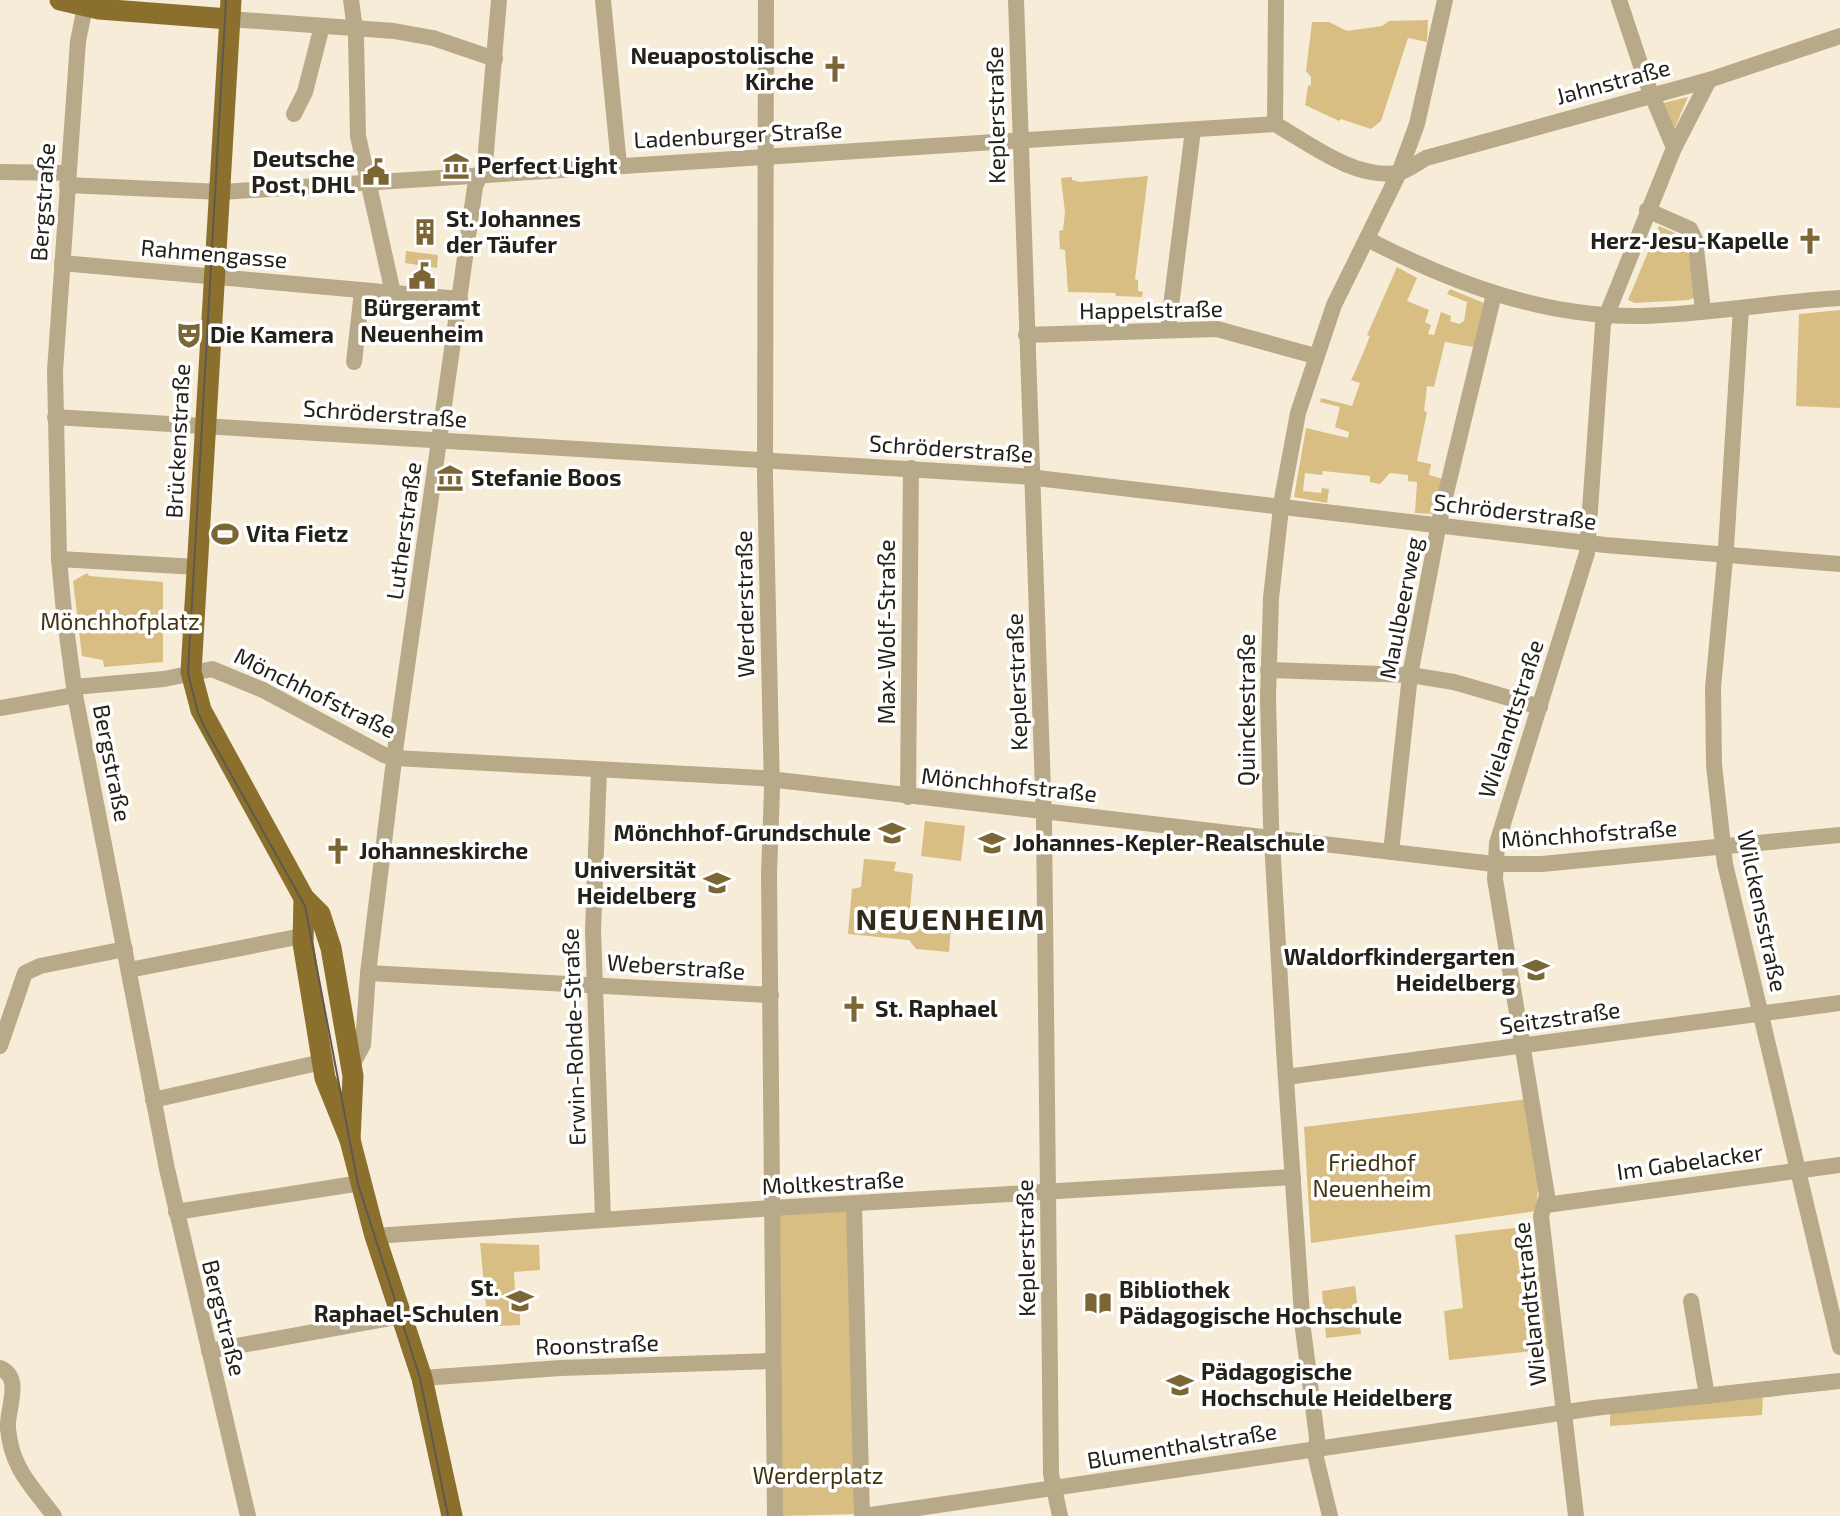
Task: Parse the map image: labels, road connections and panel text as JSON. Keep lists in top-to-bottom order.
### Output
{
  "streets": {
    "main road": ["Brückenstraße"],
    "street": [
      "Jahnstraße",
      "Keplerstraße",
      "Ladenburger Straße",
      "Bergstraße",
      "Rahmengasse",
      "Happelstraße",
      "Schröderstraße",
      "Lutherstraße",
      "Werderstraße",
      "Maulbeerweg",
      "Max-Wolf-Straße",
      "Mönchhofstraße",
      "Quinckestraße",
      "Wielandtstraße",
      "Wilckensstraße",
      "Weberstraße",
      "Seitzstraße",
      "Erwin-Rohde-Straße",
      "Im Gabelacker",
      "Moltkestraße",
      "Roonstraße",
      "Blumenthalstraße"
    ]
  },
  "crossings": [
    ["Jahnstraße", "Quinckestraße"],
    ["Jahnstraße", "Wielandtstraße"],
    ["Keplerstraße", "Ladenburger Straße"],
    ["Keplerstraße", "Happelstraße"],
    ["Keplerstraße", "Schröderstraße"],
    ["Keplerstraße", "Mönchhofstraße"],
    ["Keplerstraße", "Moltkestraße"],
    ["Keplerstraße", "Blumenthalstraße"],
    ["Ladenburger Straße", "Bergstraße"],
    ["Ladenburger Straße", "Brückenstraße"],
    ["Ladenburger Straße", "Lutherstraße"],
    ["Ladenburger Straße", "Werderstraße"],
    ["Bergstraße", "Rahmengasse"],
    ["Bergstraße", "Schröderstraße"],
    ["Rahmengasse", "Brückenstraße"],
    ["Rahmengasse", "Lutherstraße"],
    ["Happelstraße", "Quinckestraße"],
    ["Schröderstraße", "Brückenstraße"],
    ["Schröderstraße", "Lutherstraße"],
    ["Schröderstraße", "Werderstraße"],
    ["Schröderstraße", "Maulbeerweg"],
    ["Schröderstraße", "Max-Wolf-Straße"],
    ["Schröderstraße", "Quinckestraße"],
    ["Schröderstraße", "Wielandtstraße"],
    ["Schröderstraße", "Wilckensstraße"],
    ["Brückenstraße", "Lutherstraße"],
    ["Brückenstraße", "Mönchhofstraße"],
    ["Lutherstraße", "Mönchhofstraße"],
    ["Lutherstraße", "Weberstraße"],
    ["Werderstraße", "Mönchhofstraße"],
    ["Werderstraße", "Weberstraße"],
    ["Werderstraße", "Moltkestraße"],
    ["Maulbeerweg", "Mönchhofstraße"],
    ["Max-Wolf-Straße", "Mönchhofstraße"],
    ["Mönchhofstraße", "Quinckestraße"],
    ["Mönchhofstraße", "Wielandtstraße"],
    ["Mönchhofstraße", "Wilckensstraße"],
    ["Mönchhofstraße", "Erwin-Rohde-Straße"],
    ["Quinckestraße", "Seitzstraße"],
    ["Quinckestraße", "Moltkestraße"],
    ["Quinckestraße", "Blumenthalstraße"],
    ["Wielandtstraße", "Seitzstraße"],
    ["Wielandtstraße", "Im Gabelacker"],
    ["Wielandtstraße", "Blumenthalstraße"],
    ["Wilckensstraße", "Seitzstraße"],
    ["Wilckensstraße", "Im Gabelacker"],
    ["Weberstraße", "Erwin-Rohde-Straße"],
    ["Erwin-Rohde-Straße", "Moltkestraße"]
  ],
  "districts": ["NEUENHEIM"],
  "parks": ["Mönchhofplatz", "Friedhof Neuenheim", "Werderplatz"],
  "places": {
    "church": [
      "Neuapostolische Kirche",
      "Herz-Jesu-Kapelle",
      "Johanneskirche",
      "St. Raphael"
    ],
    "museum": ["Perfect Light", "Stefanie Boos"],
    "public building": ["Deutsche Post, DHL", "Bürgeramt Neuenheim"],
    "building": ["St. Johannes der Täufer"],
    "theatre": ["Die Kamera"],
    "sports": ["Vita Fietz"],
    "school or university": [
      "Mönchhof-Grundschule",
      "Johannes-Kepler-Realschule",
      "Universität Heidelberg",
      "Waldorfkindergarten Heidelberg",
      "St. Raphael-Schulen",
      "Pädagogische Hochschule Heidelberg"
    ],
    "library": ["Bibliothek Pädagogische Hochschule"]
  }
}
